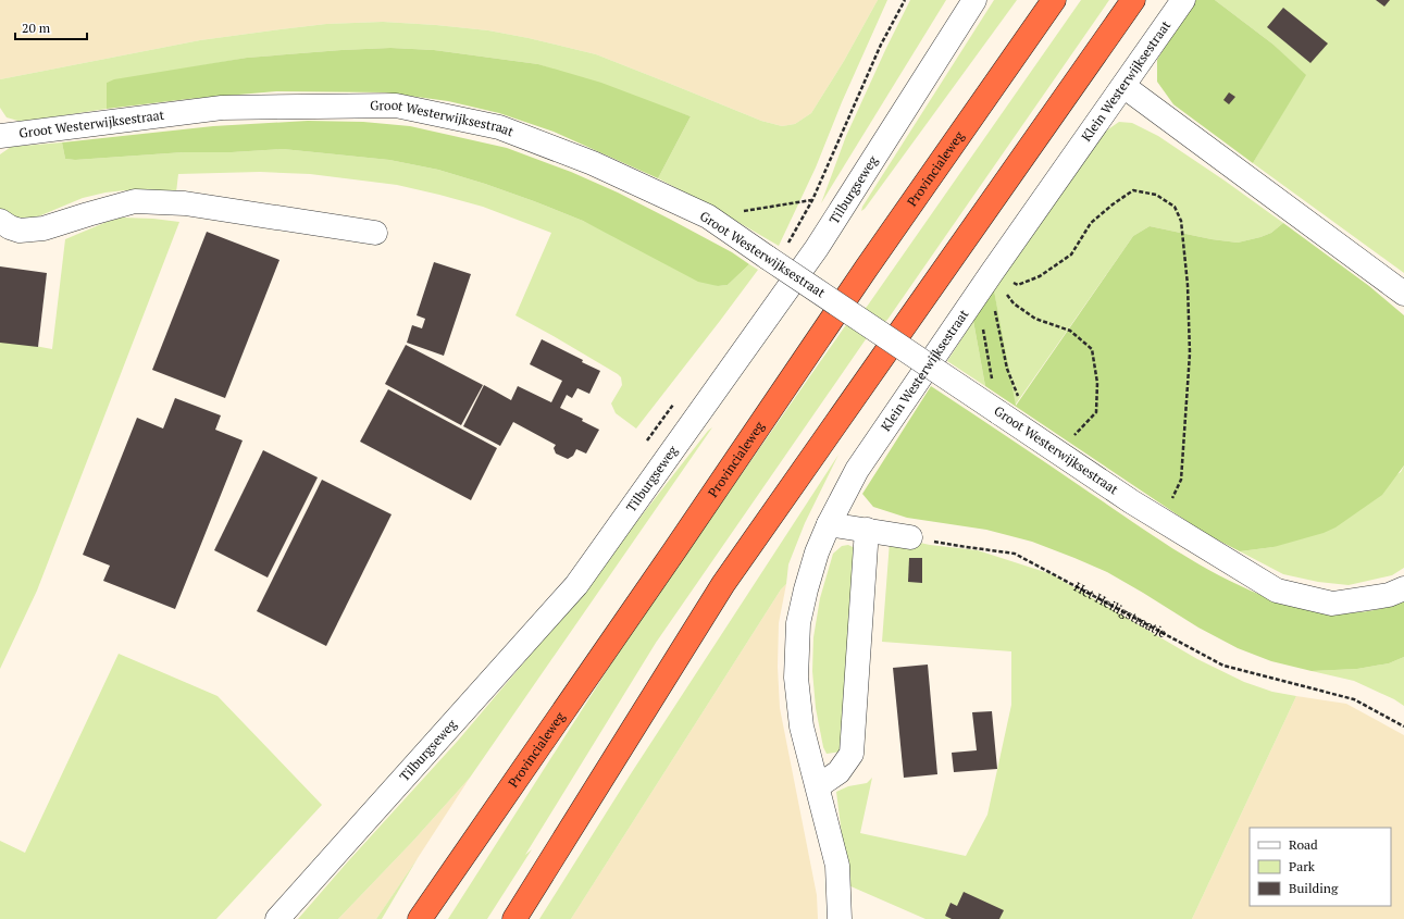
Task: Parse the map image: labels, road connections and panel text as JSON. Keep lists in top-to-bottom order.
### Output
{
  "streets": {
    "highway": ["Provincialeweg"],
    "street": ["Klein Westerwijksestraat", "Groot Westerwijksestraat", "Tilburgseweg"],
    "path": ["Het Heiligstraatje"]
  },
  "legend": ["Road", "Park", "Building"],
  "scale_bar": "20 m"
}
